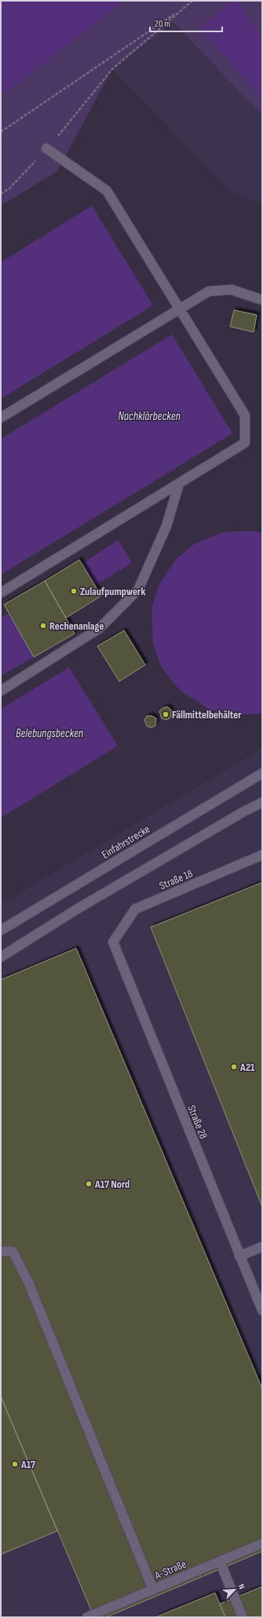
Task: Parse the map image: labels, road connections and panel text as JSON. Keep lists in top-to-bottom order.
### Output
{
  "streets": {
    "street": [
      "Einfahrstrecke",
      "Straße 18",
      "Straße 28",
      "A-Straße"
    ]
  },
  "crossings": [
    ["Straße 18", "Straße 28"]
  ],
  "water": ["Nachklärbecken", "Belebungsbecken"],
  "places": [
    "Zulaufpumpwerk",
    "Rechenanlage",
    "Fällmittelbehälter",
    "A21",
    "A17 Nord",
    "A17"
  ],
  "scale_bar": "20 m",
  "north": "top right"
}
